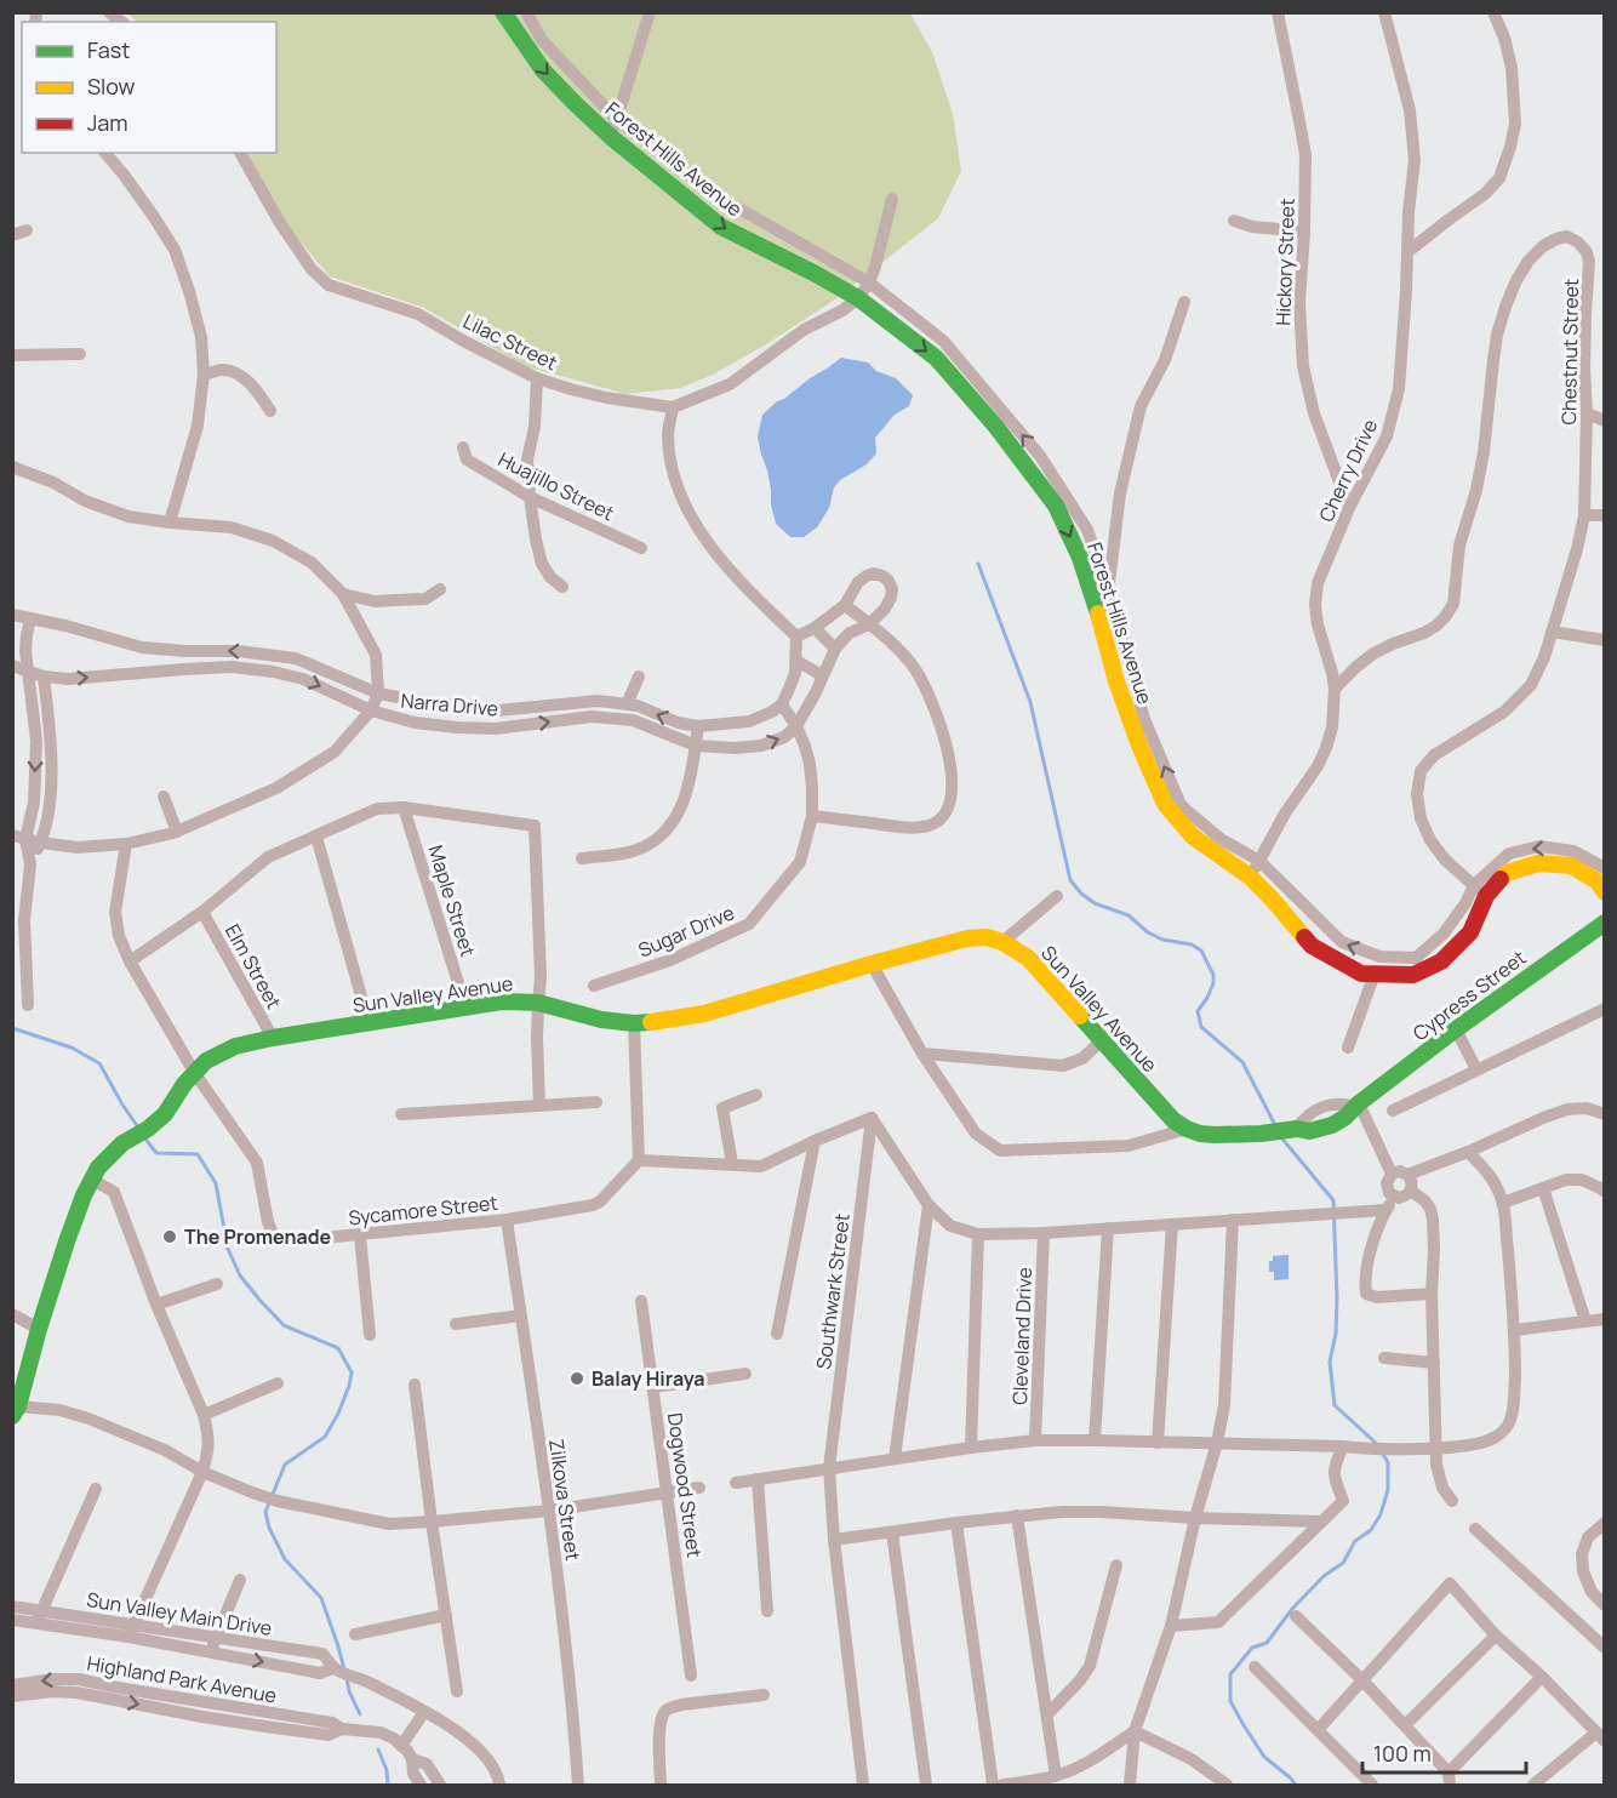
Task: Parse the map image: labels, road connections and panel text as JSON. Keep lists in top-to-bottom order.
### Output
{
  "streets": {
    "street": [
      "Forest Hills Avenue",
      "Hickory Street",
      "Lilac Street",
      "Chestnut Street",
      "Cherry Drive",
      "Huajillo Street",
      "Narra Drive",
      "Maple Street",
      "Sugar Drive",
      "Elm Street",
      "Sun Valley Avenue",
      "Cypress Street",
      "Sycamore Street",
      "Southwark Street",
      "Cleveland Drive",
      "Dogwood Street",
      "Zilkova Street",
      "Sun Valley Main Drive",
      "Highland Park Avenue"
    ]
  },
  "crossings": [
    ["Forest Hills Avenue", "Lilac Street"],
    ["Forest Hills Avenue", "Chestnut Street"],
    ["Forest Hills Avenue", "Cherry Drive"],
    ["Hickory Street", "Cherry Drive"],
    ["Chestnut Street", "Cherry Drive"],
    ["Narra Drive", "Sugar Drive"],
    ["Maple Street", "Sun Valley Avenue"],
    ["Elm Street", "Sun Valley Avenue"],
    ["Sun Valley Avenue", "Sycamore Street"],
    ["Sycamore Street", "Zilkova Street"]
  ],
  "places": ["The Promenade", "Balay Hiraya"],
  "legend": ["Fast", "Slow", "Jam"],
  "scale_bar": "100 m"
}
